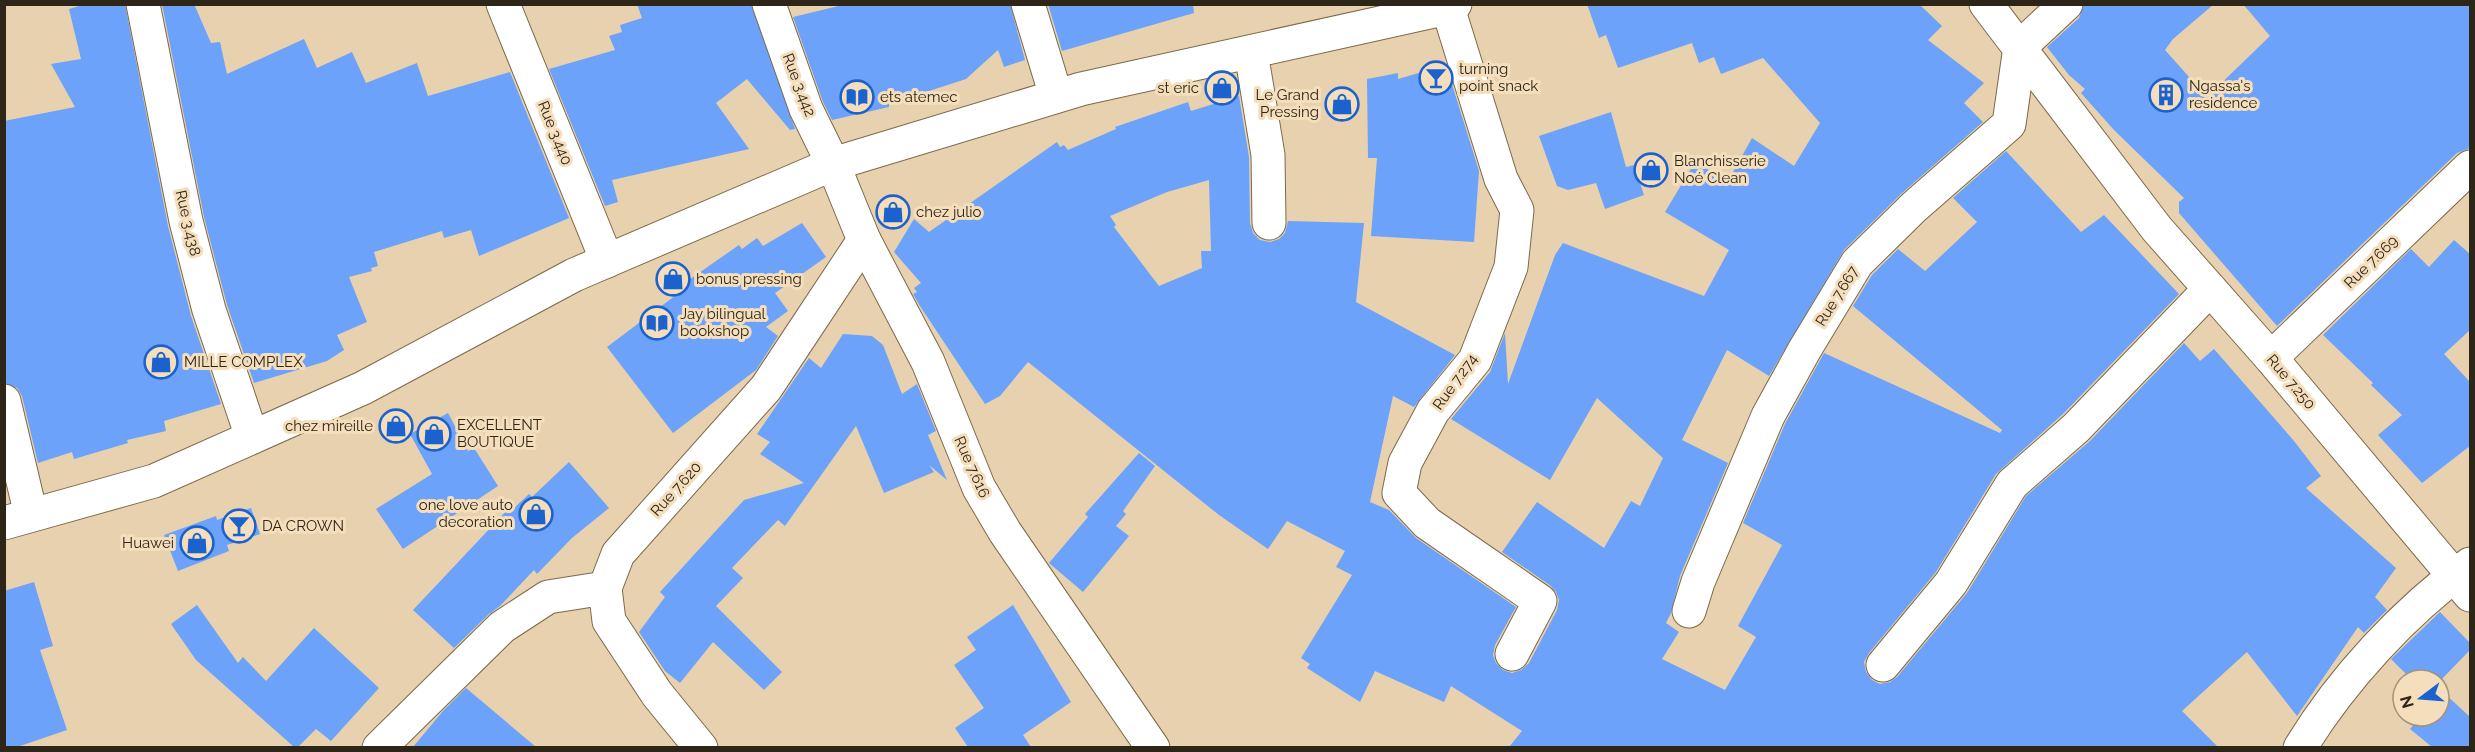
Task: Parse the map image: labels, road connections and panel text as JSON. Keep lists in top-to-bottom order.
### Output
{
  "streets": {
    "street": [
      "Rue 3.442",
      "Rue 3.440",
      "Rue 3.438",
      "Rue 7.669",
      "Rue 7.667",
      "Rue 7.274",
      "Rue 7.250",
      "Rue 7.616",
      "Rue 7.620"
    ]
  },
  "crossings": [
    ["Rue 3.442", "Rue 7.616"],
    ["Rue 7.669", "Rue 7.250"],
    ["Rue 7.667", "Rue 7.250"],
    ["Rue 7.616", "Rue 7.620"]
  ],
  "places": {
    "bar": ["turning point snack", "DA CROWN"],
    "shop": [
      "st eric",
      "Le Grand Pressing",
      "Blanchisserie Noé Clean",
      "chez julio",
      "bonus pressing",
      "MILLE COMPLEX",
      "chez mireille",
      "EXCELLENT BOUTIQUE",
      "one love auto decoration",
      "Huawei"
    ],
    "building": ["Ngassa's residence"],
    "library": ["ets atemec", "Jay bilingual bookshop"]
  },
  "north": "left"
}
